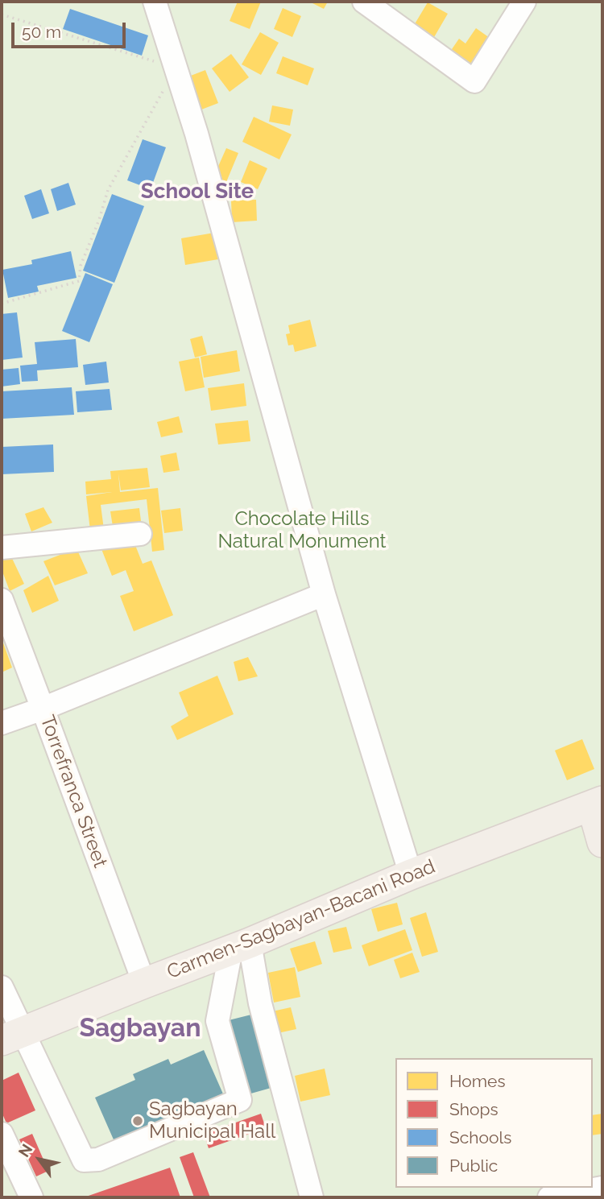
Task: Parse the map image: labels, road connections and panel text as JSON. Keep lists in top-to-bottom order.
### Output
{
  "streets": {
    "main road": ["Carmen-Sagbayan-Bacani Road"],
    "street": ["Torrefranca Street"]
  },
  "crossings": [
    ["Torrefranca Street", "Carmen-Sagbayan-Bacani Road"]
  ],
  "districts": ["School Site", "Sagbayan"],
  "parks": ["Chocolate Hills Natural Monument"],
  "places": ["Sagbayan Municipal Hall"],
  "legend": [
    "Homes",
    "Shops",
    "Schools",
    "Public"
  ],
  "scale_bar": "50 m",
  "north": "top left"
}
